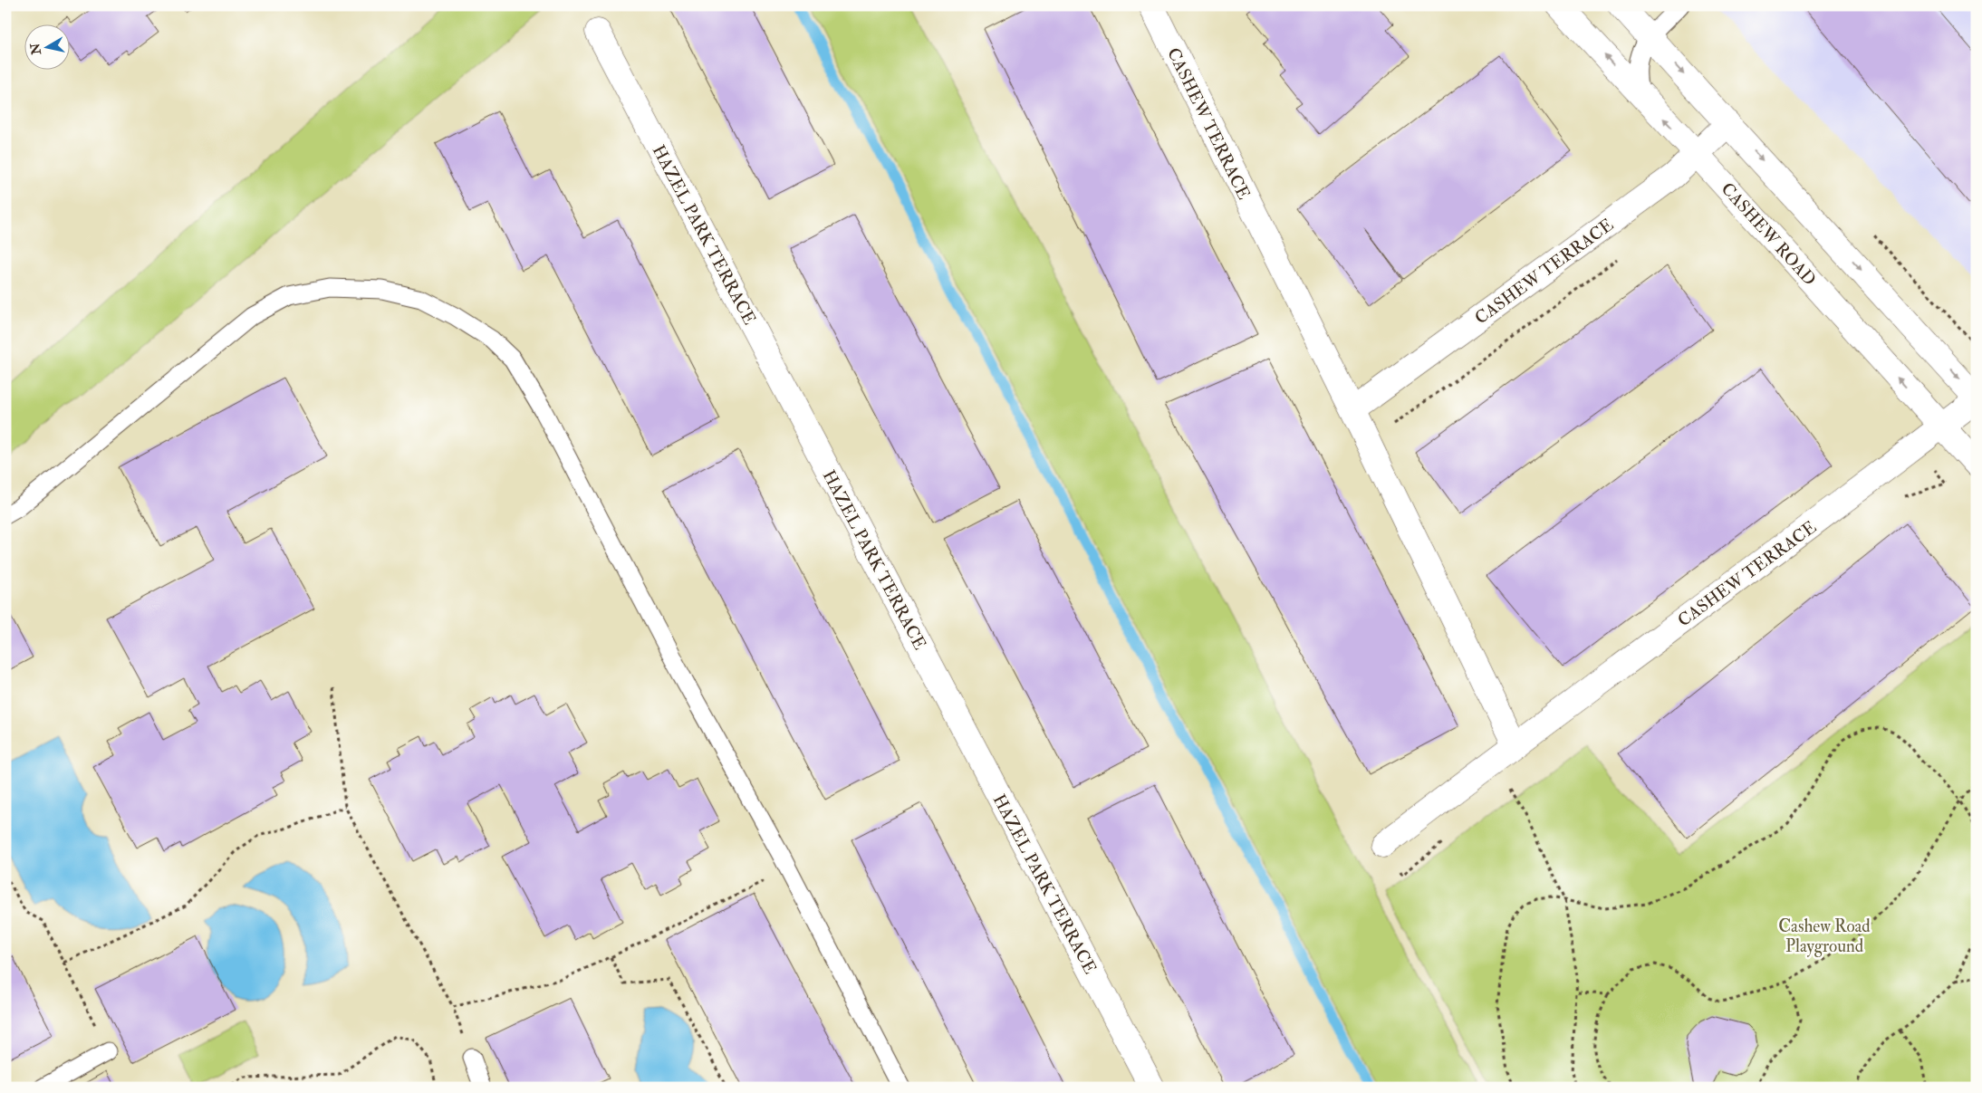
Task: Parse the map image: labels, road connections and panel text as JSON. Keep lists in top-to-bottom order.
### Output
{
  "streets": {
    "street": ["CASHEW TERRACE", "CASHEW ROAD", "HAZEL PARK TERRACE"]
  },
  "crossings": [
    ["CASHEW TERRACE", "CASHEW ROAD"]
  ],
  "parks": ["Cashew Road Playground"],
  "north": "left"
}
